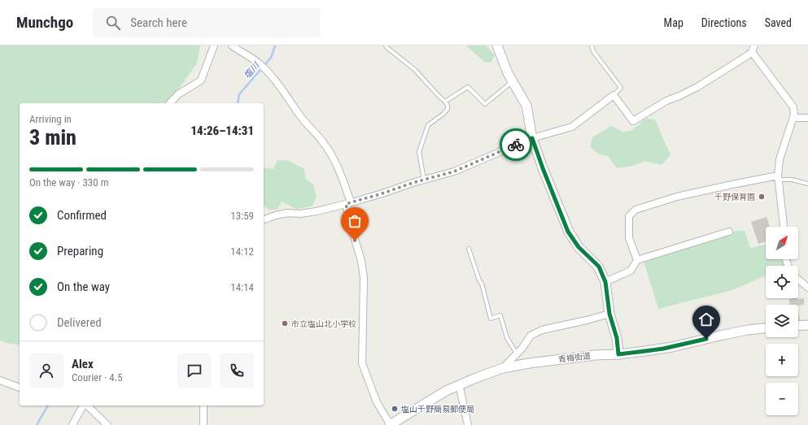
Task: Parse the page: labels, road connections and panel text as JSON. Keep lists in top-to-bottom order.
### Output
{
  "streets": {
    "street": ["青梅街道"]
  },
  "water": ["塩川"],
  "places": ["千野保育園", "市立塩山北小学校", "塩山千野簡易郵便局"],
  "north": "top right",
  "page": {
    "header": "Munchgo",
    "search": "Search here",
    "nav": ["Map", "Directions", "Saved"],
    "heading": ["3 min", "Arriving in", "14:26–14:31"],
    "panel": ["Alex", "Courier · 4.5"],
    "bar": "On the way · 330 m",
    "list": [
      ["Confirmed", "13:59"],
      ["Preparing", "14:12"],
      ["On the way", "14:14"],
      "Delivered"
    ],
    "map_buttons": ["+", "−"]
  }
}
